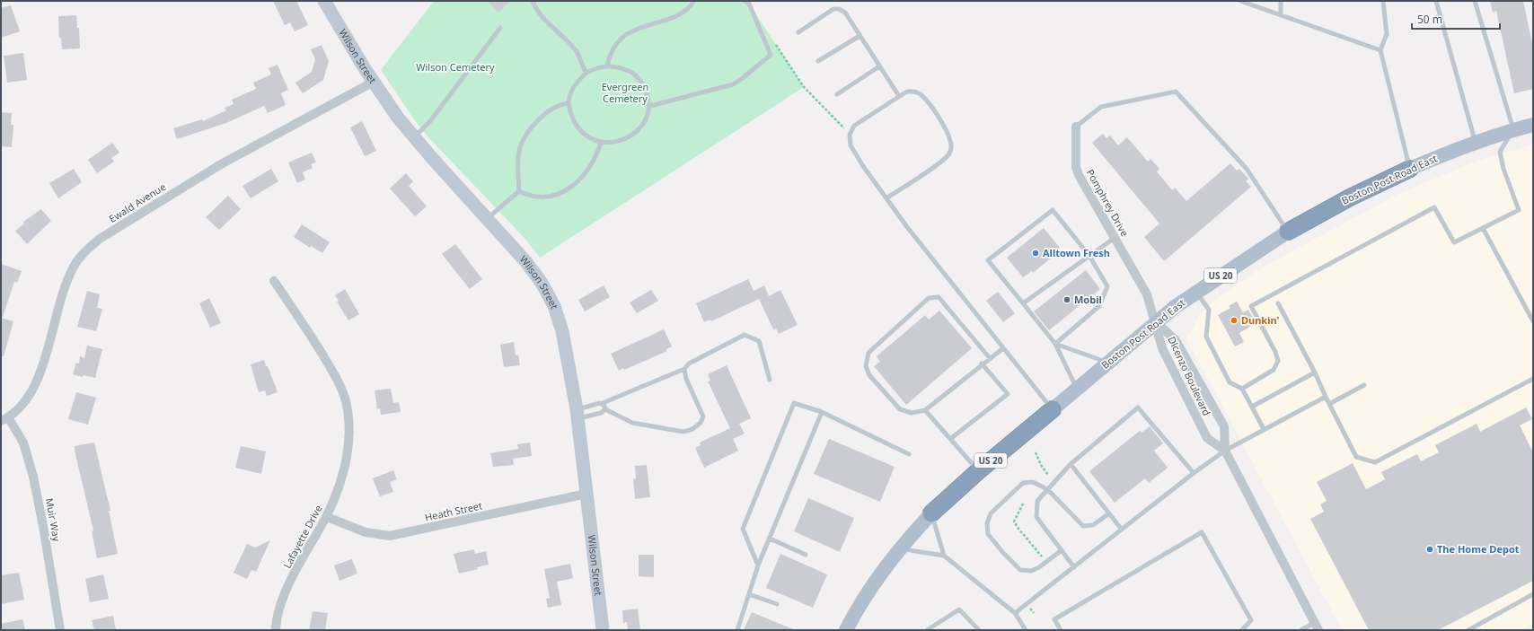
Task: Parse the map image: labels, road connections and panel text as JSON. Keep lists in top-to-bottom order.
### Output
{
  "streets": {
    "highway": ["Boston Post Road East", "US 20"],
    "street": [
      "Wilson Street",
      "Ewald Avenue",
      "Pomphrey Drive",
      "Dicenzo Boulevard",
      "Heath Street",
      "Muir Way",
      "Lafayette Drive"
    ]
  },
  "crossings": [
    ["Wilson Street", "Ewald Avenue"],
    ["Wilson Street", "Heath Street"],
    ["Boston Post Road East", "Pomphrey Drive"],
    ["Boston Post Road East", "Dicenzo Boulevard"],
    ["Ewald Avenue", "Muir Way"],
    ["Pomphrey Drive", "Dicenzo Boulevard"],
    ["Heath Street", "Lafayette Drive"]
  ],
  "parks": ["Wilson Cemetery", "Evergreen Cemetery"],
  "places": [
    "Alltown Fresh",
    "Mobil",
    "Dunkin'",
    "The Home Depot"
  ],
  "scale_bar": "50 m"
}
